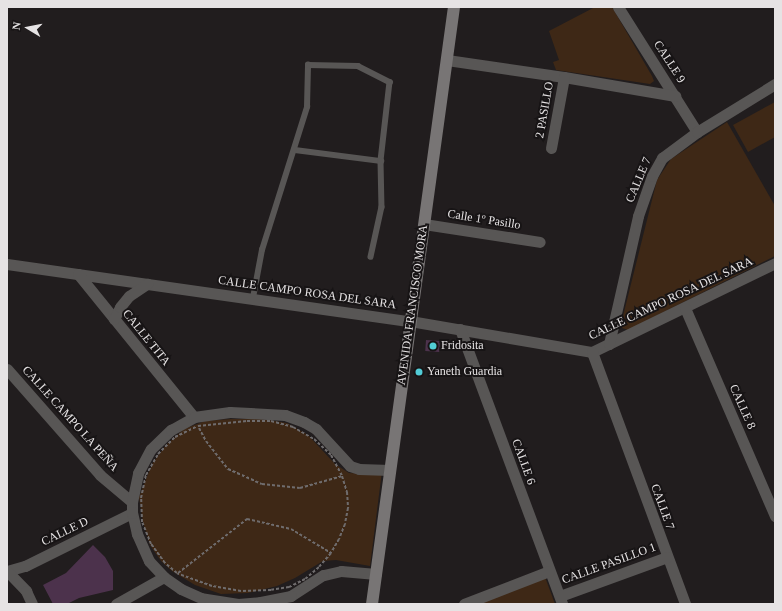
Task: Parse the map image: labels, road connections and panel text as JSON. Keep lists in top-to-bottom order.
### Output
{
  "streets": {
    "street": [
      "CALLE 9",
      "2 PASILLO",
      "CALLE 7",
      "Calle 1º Pasillo",
      "CALLE CAMPO ROSA DEL SARA",
      "AVENIDA FRANCISCO MORA",
      "CALLE TITA",
      "CALLE 8",
      "CALLE CAMPO LA PEÑA",
      "CALLE 6",
      "CALLE D",
      "CALLE PASILLO 1"
    ]
  },
  "crossings": [
    ["CALLE 9", "CALLE 7"],
    ["CALLE 7", "CALLE CAMPO ROSA DEL SARA"],
    ["CALLE 7", "CALLE PASILLO 1"],
    ["Calle 1º Pasillo", "AVENIDA FRANCISCO MORA"],
    ["CALLE CAMPO ROSA DEL SARA", "AVENIDA FRANCISCO MORA"],
    ["CALLE CAMPO ROSA DEL SARA", "CALLE TITA"],
    ["CALLE CAMPO ROSA DEL SARA", "CALLE 8"],
    ["CALLE CAMPO ROSA DEL SARA", "CALLE 6"],
    ["CALLE CAMPO LA PEÑA", "CALLE D"],
    ["CALLE 6", "CALLE PASILLO 1"]
  ],
  "places": ["Fridosita", "Yaneth Guardia"],
  "north": "left"
}
